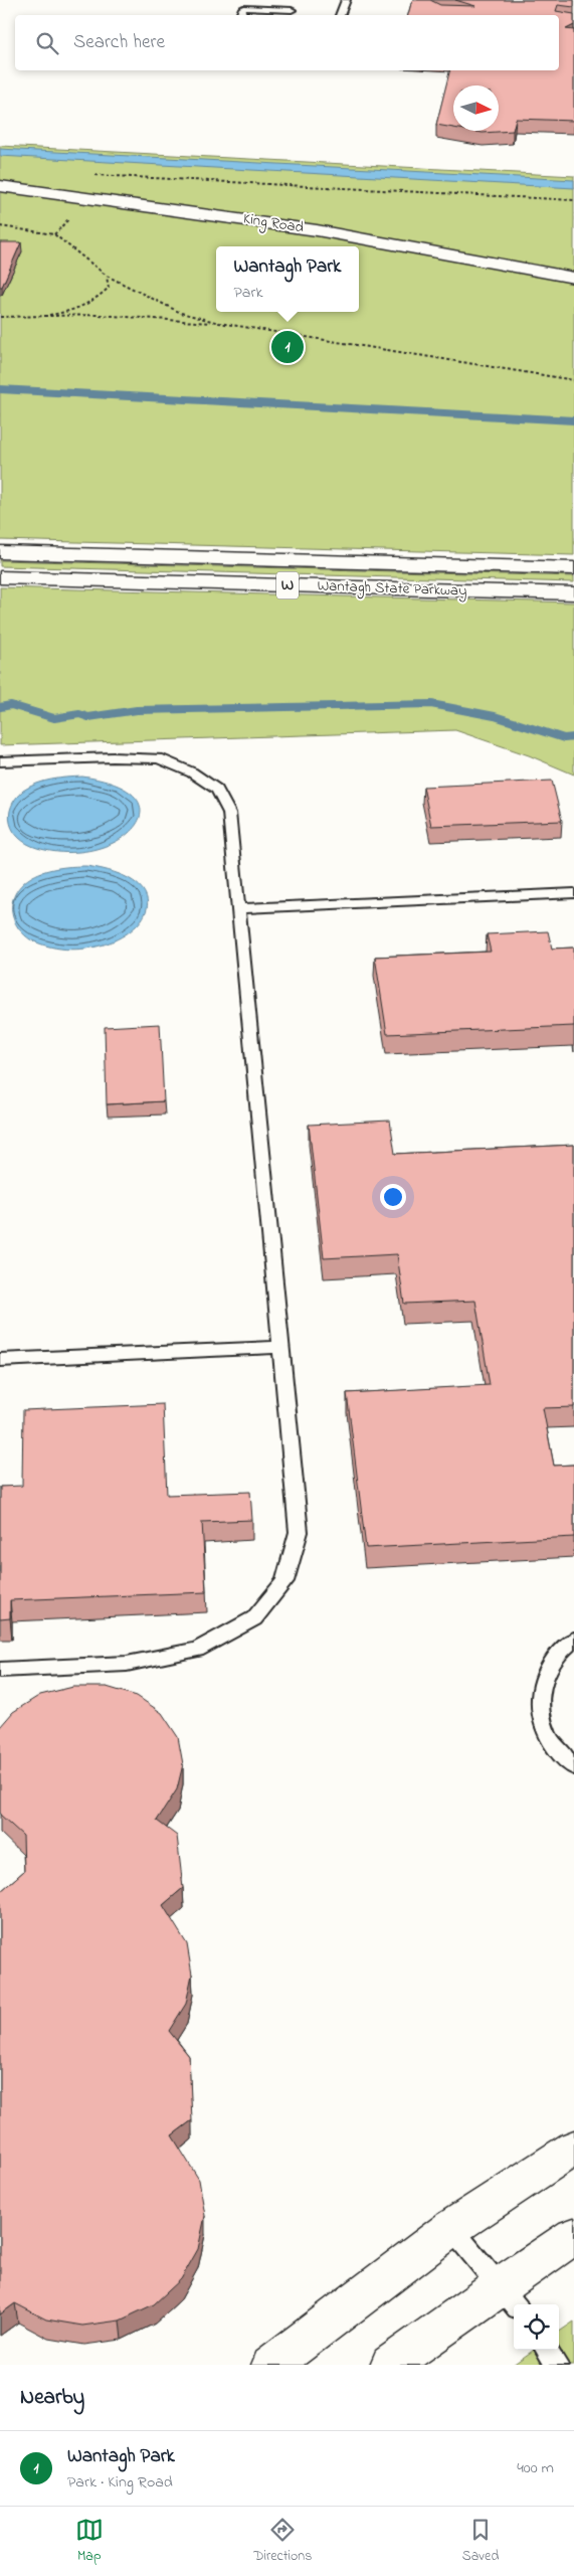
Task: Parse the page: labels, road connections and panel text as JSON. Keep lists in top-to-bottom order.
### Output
{
  "streets": {
    "main road": ["King Road", "W", "Wantagh State Parkway"]
  },
  "north": "right",
  "page": {
    "search": "Search here",
    "popup": ["Wantagh Park", "Park"],
    "pins": "1",
    "heading": "Nearby",
    "list": [
      {
        "mark": "1",
        "name": "Wantagh Park",
        "note": "Park · King Road",
        "value": "400 m"
      }
    ],
    "nav": ["Map", "Directions", "Saved"]
  }
}
